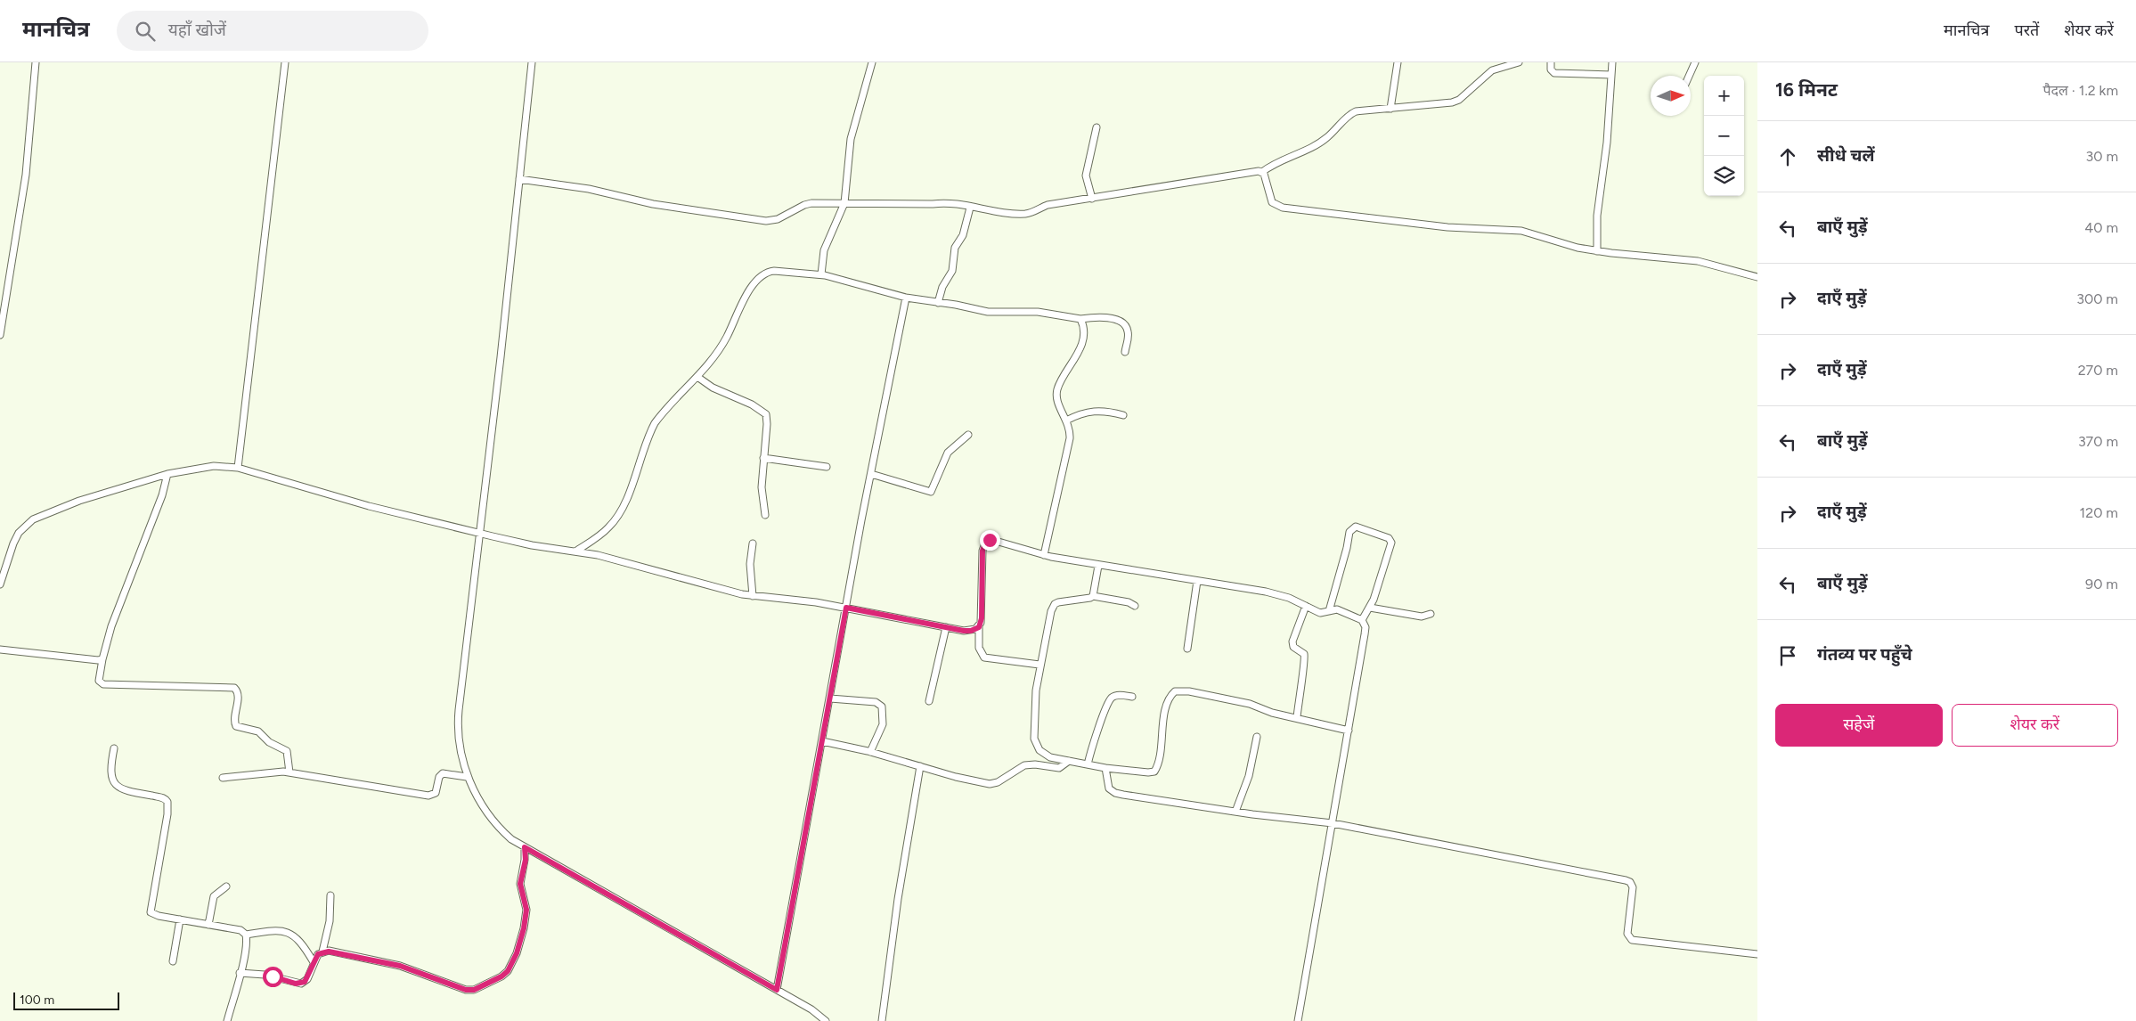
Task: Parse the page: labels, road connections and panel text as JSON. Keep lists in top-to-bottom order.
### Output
{
  "scale_bar": "100 m",
  "north": "right",
  "page": {
    "header": "मानचित्र",
    "search": "यहाँ खोजें",
    "nav": ["मानचित्र", "परतें", "शेयर करें"],
    "heading": ["16 मिनट", "पैदल · 1.2 km"],
    "map_buttons": ["+", "−"],
    "list": [
      ["सीधे चलें", "30 m"],
      ["बाएँ मुड़ें", "40 m"],
      ["दाएँ मुड़ें", "300 m"],
      ["दाएँ मुड़ें", "270 m"],
      ["बाएँ मुड़ें", "370 m"],
      ["दाएँ मुड़ें", "120 m"],
      ["बाएँ मुड़ें", "90 m"],
      "गंतव्य पर पहुँचे"
    ],
    "buttons": ["सहेजें", "शेयर करें"],
    "scale": "100 m"
  }
}
